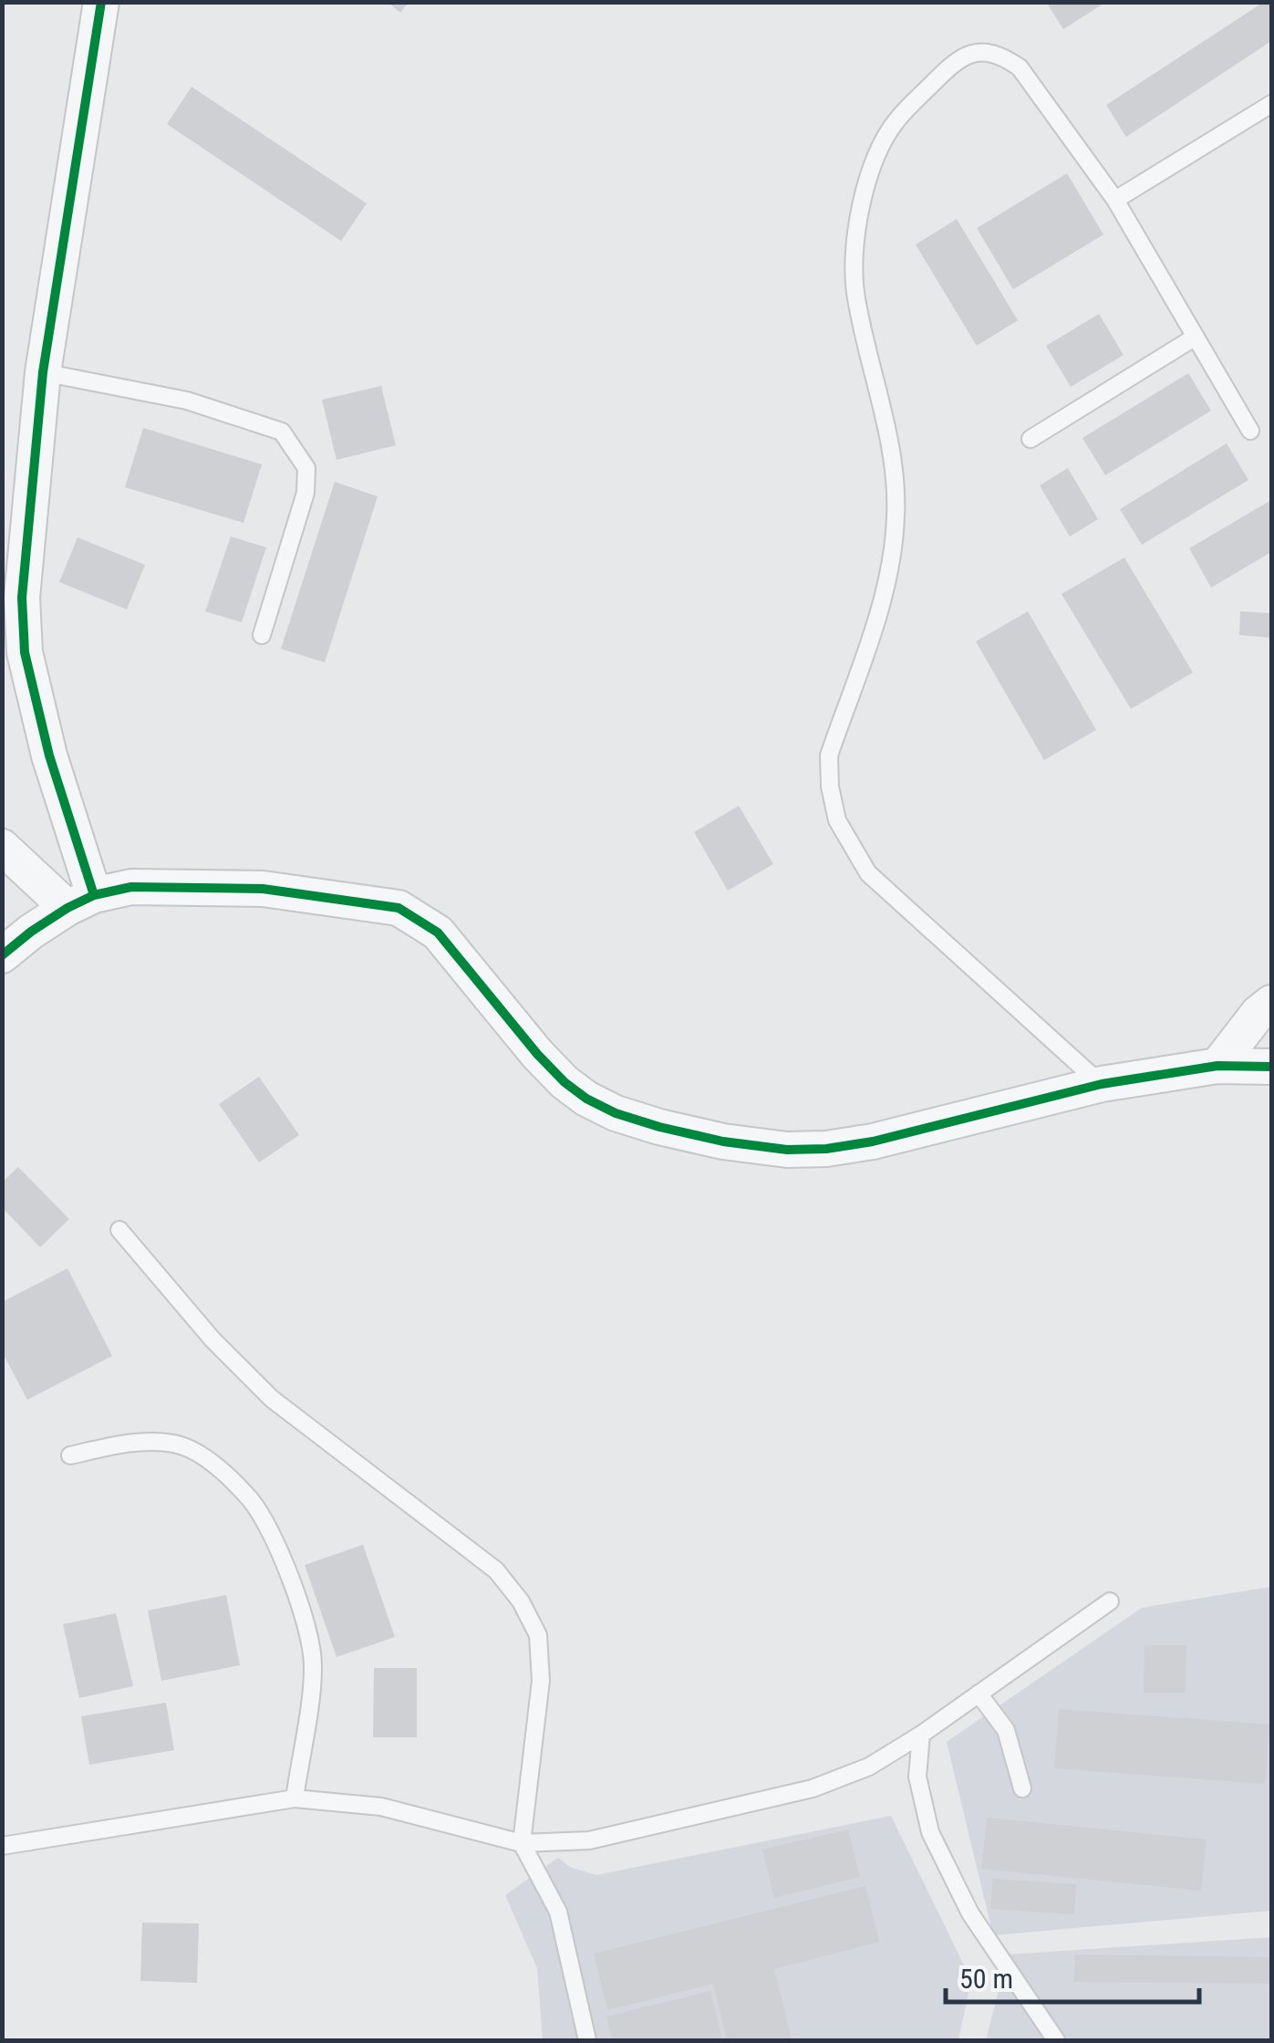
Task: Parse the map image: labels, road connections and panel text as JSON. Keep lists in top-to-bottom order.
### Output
{
  "scale_bar": "50 m"
}
